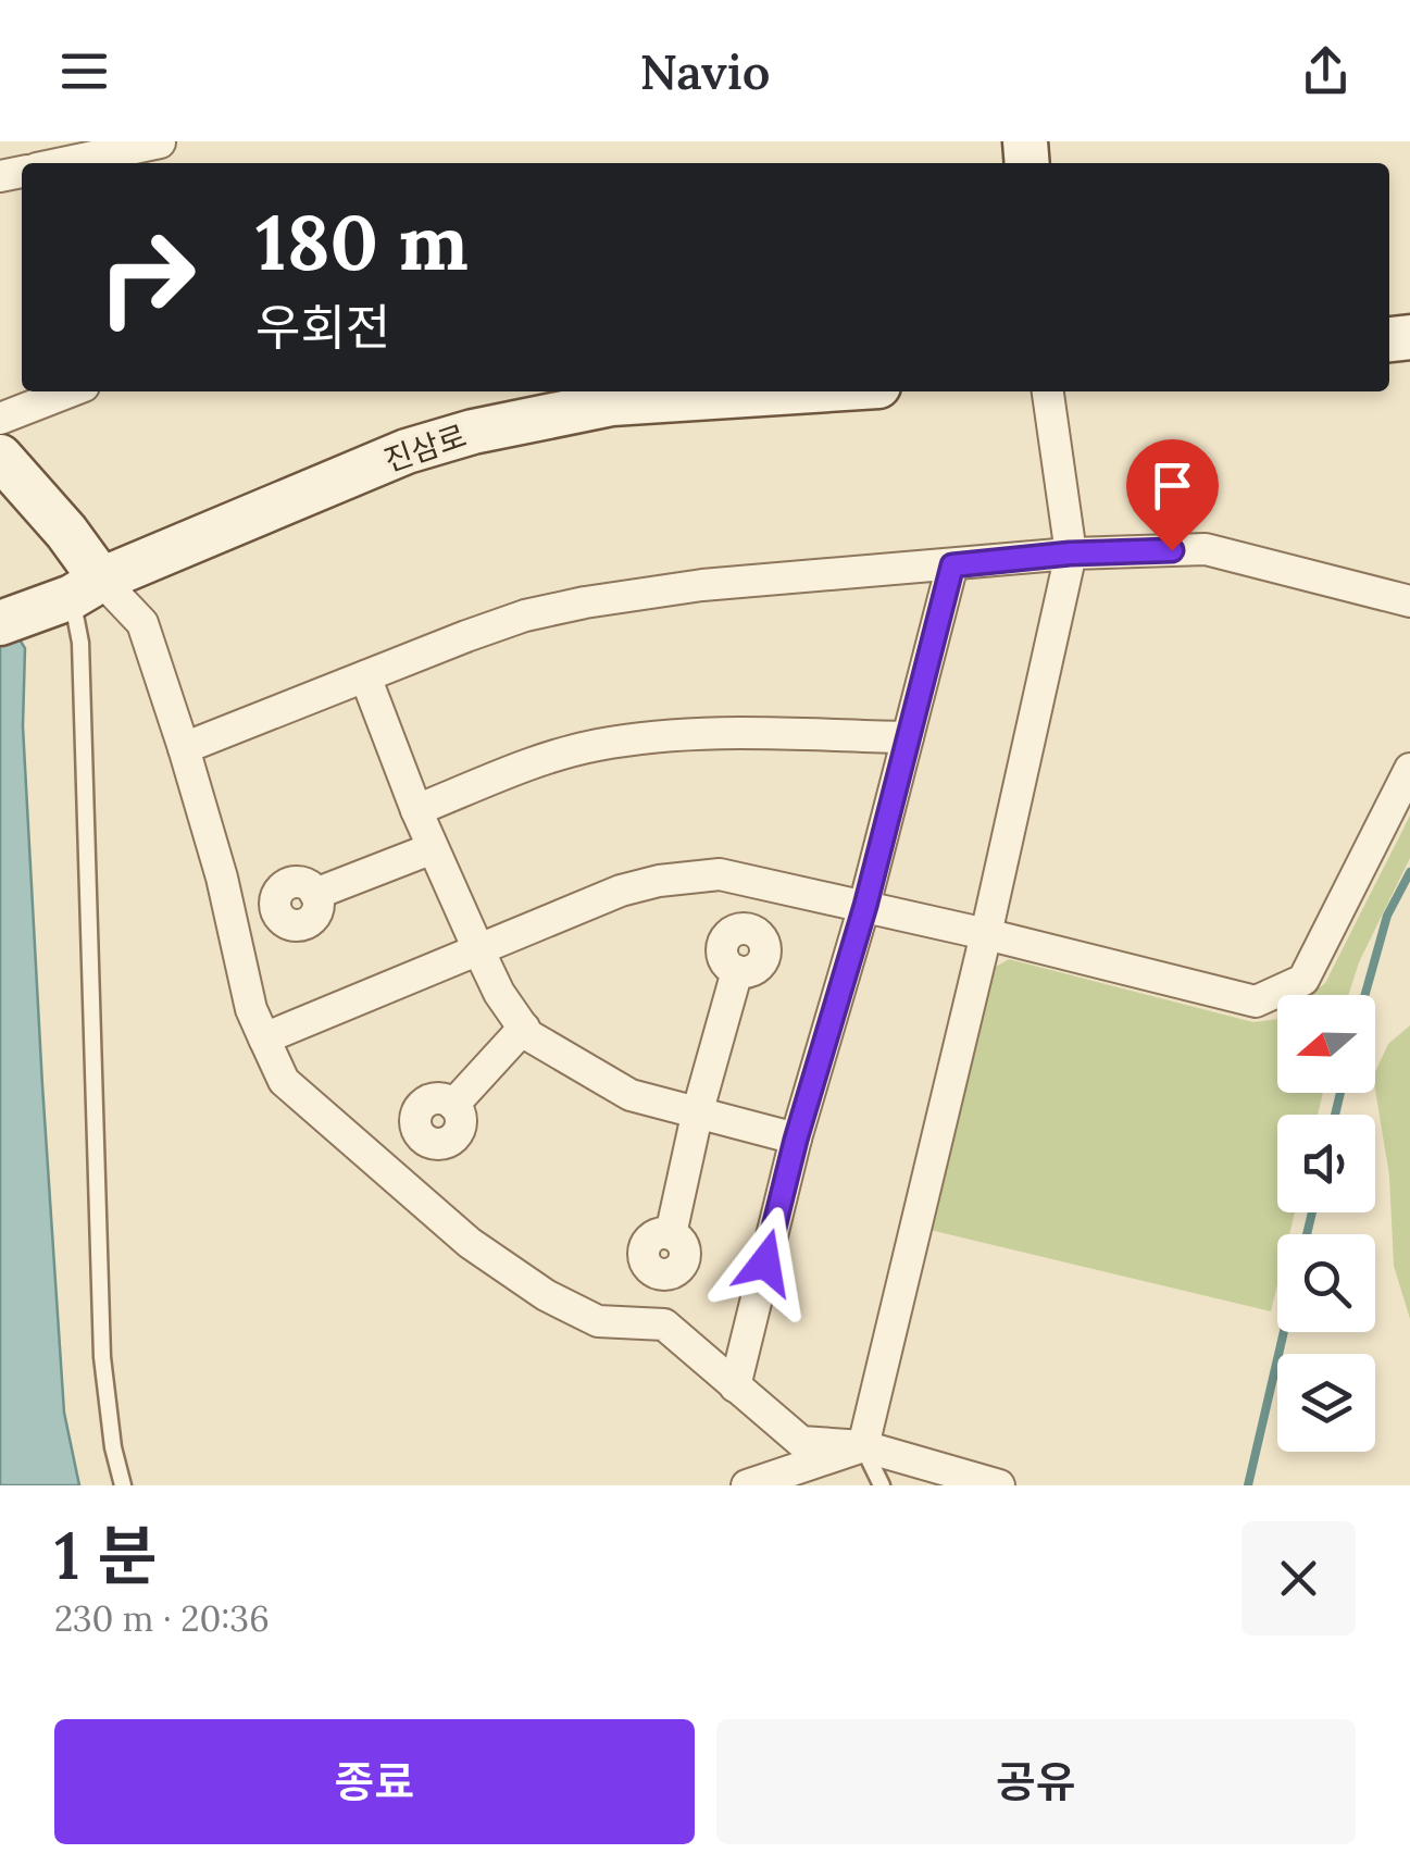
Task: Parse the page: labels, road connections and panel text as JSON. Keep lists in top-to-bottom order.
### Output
{
  "streets": {
    "street": ["진삼로"]
  },
  "north": "left",
  "page": {
    "header": "Navio",
    "turn": ["180 m", "우회전"],
    "heading": ["1 분", "230 m · 20:36"],
    "buttons": ["종료", "공유"]
  }
}
